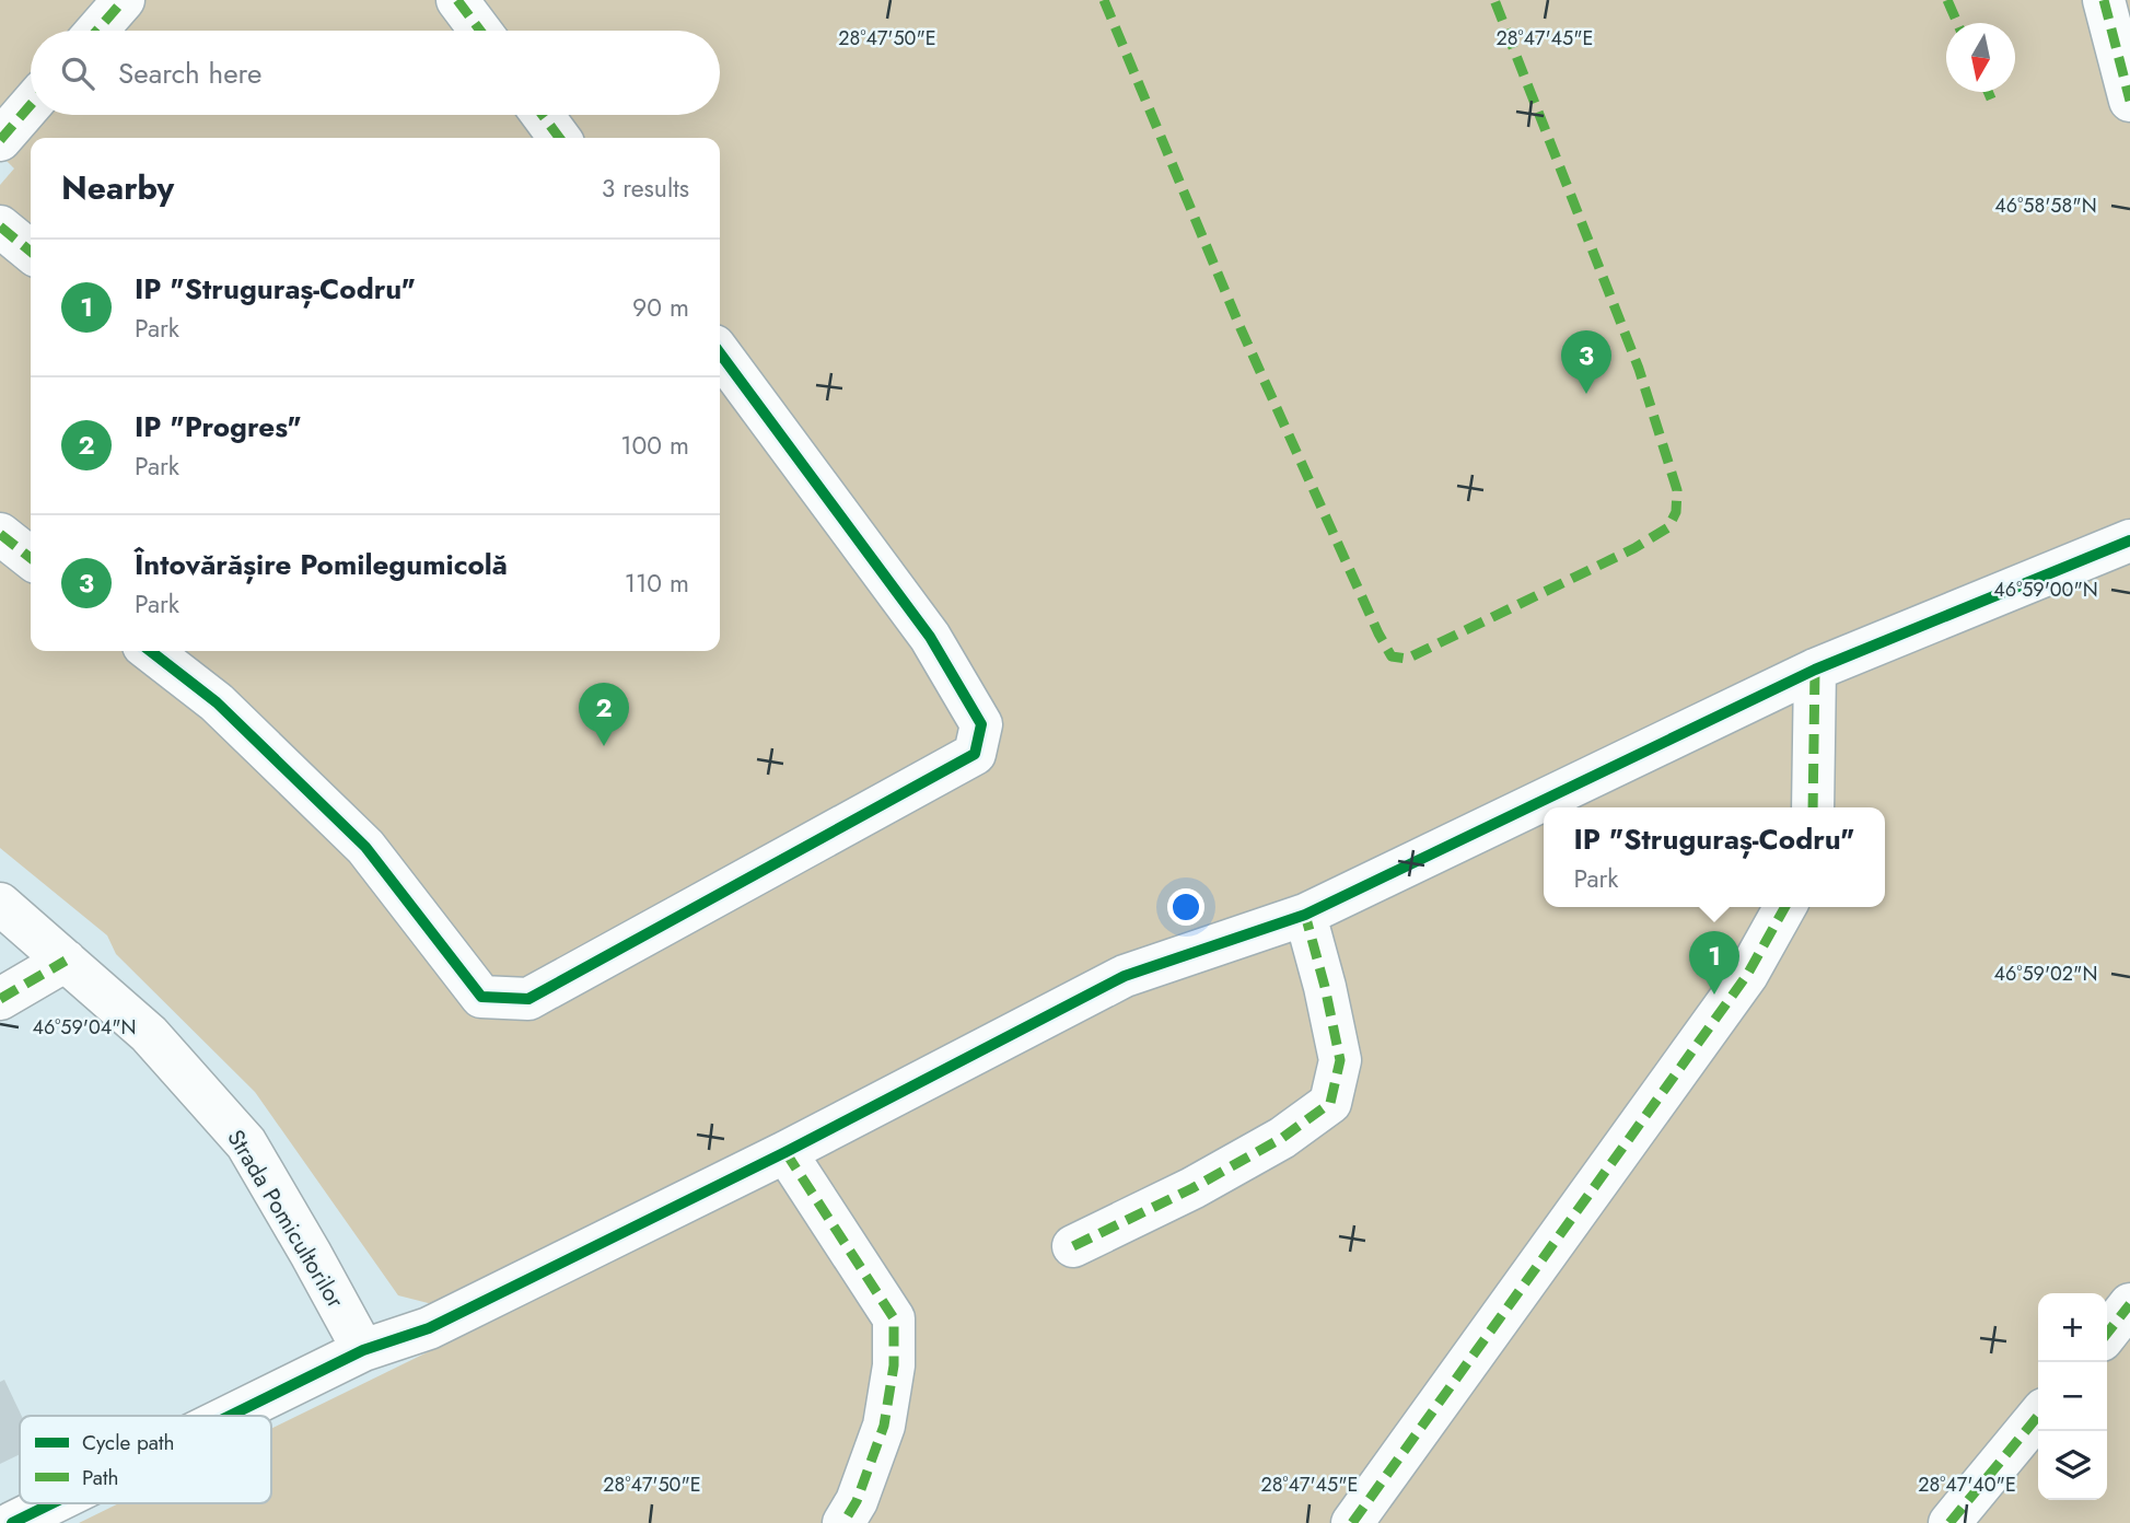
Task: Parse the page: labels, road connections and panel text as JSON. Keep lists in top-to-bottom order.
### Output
{
  "streets": {
    "street": ["Strada Pomicultorilor"]
  },
  "legend": ["Cycle path", "Path"],
  "north": "bottom",
  "page": {
    "search": "Search here",
    "heading": ["Nearby", "3 results"],
    "list": [
      {
        "mark": "1",
        "name": "IP \"Struguraș-Codru\"",
        "note": "Park",
        "value": "90 m"
      },
      {
        "mark": "2",
        "name": "IP \"Progres\"",
        "note": "Park",
        "value": "100 m"
      },
      {
        "mark": "3",
        "name": "Întovărășire Pomilegumicolă",
        "note": "Park",
        "value": "110 m"
      }
    ],
    "pins": ["3", "2", "1"],
    "popup": ["IP \"Struguraș-Codru\"", "Park"],
    "map_buttons": ["+", "−"]
  },
  "coordinates": [
    "28°47'50\"E",
    "28°47'45\"E",
    "46°58'58\"N",
    "46°59'00\"N",
    "46°59'02\"N",
    "46°59'04\"N",
    "28°47'40\"E"
  ]
}
